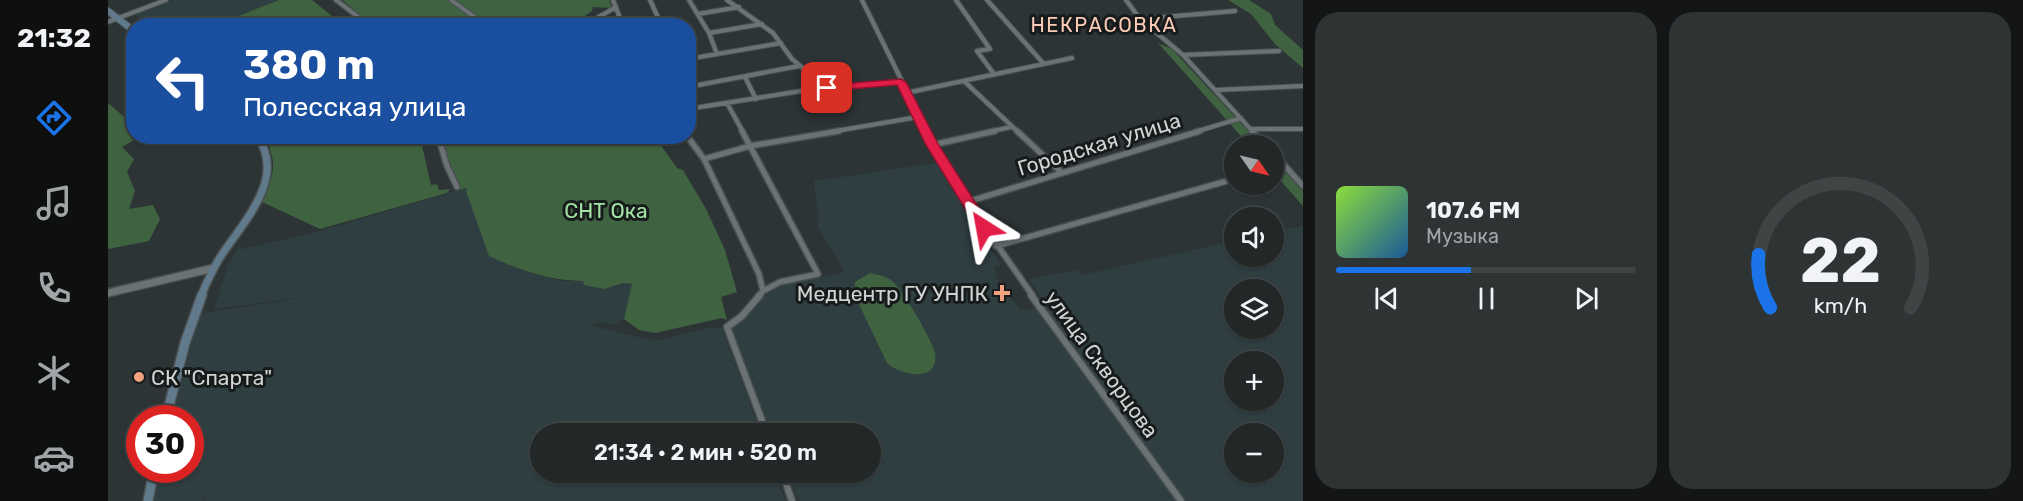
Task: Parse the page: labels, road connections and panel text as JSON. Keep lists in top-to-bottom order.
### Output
{
  "streets": {
    "street": ["Городская улица", "улица Скворцова"]
  },
  "districts": ["НЕКРАСОВКА"],
  "parks": ["СНТ Ока"],
  "places": {
    "health": ["Медцентр ГУ УНПК"],
    "other": ["СК \"Спарта\""]
  },
  "north": "bottom right",
  "page": {
    "tabs": "21:32",
    "turn": ["380 m", "Полесская улица"],
    "map_buttons": ["+", "−"],
    "song": ["107.6 FM", "Музыка"],
    "limit": "30",
    "trip": "21:34 · 2 мин · 520 m",
    "gauge": ["22", "km/h"]
  }
}
